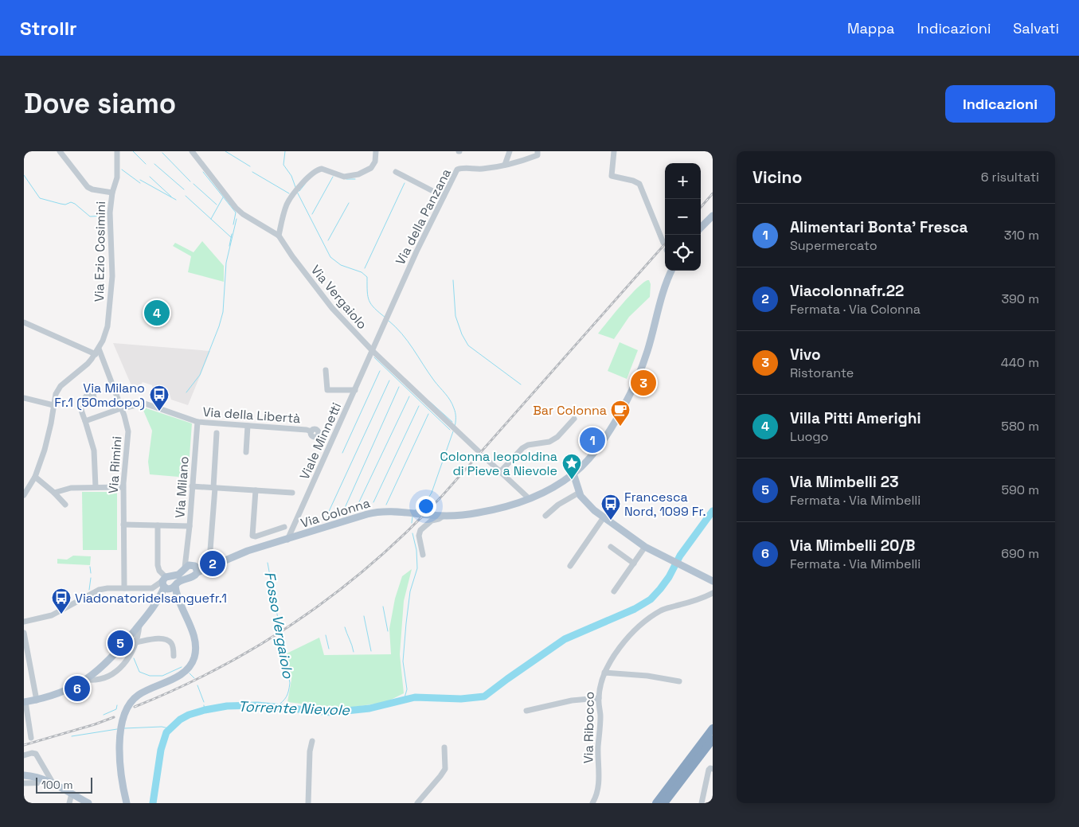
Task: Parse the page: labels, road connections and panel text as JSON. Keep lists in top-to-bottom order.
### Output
{
  "streets": {
    "main road": ["Via Colonna"],
    "street": [
      "Via della Panzana",
      "Via Ezio Cosimini",
      "Via Vergaiolo",
      "Via della Libertà",
      "Viale Minnetti",
      "Via Rimini",
      "Via Milano",
      "Via Ribocco"
    ]
  },
  "crossings": [
    ["Via della Panzana", "Via Vergaiolo"],
    ["Via della Panzana", "Viale Minnetti"],
    ["Via Ezio Cosimini", "Via Rimini"],
    ["Via Vergaiolo", "Viale Minnetti"],
    ["Via Vergaiolo", "Via Colonna"],
    ["Via della Libertà", "Via Rimini"],
    ["Via della Libertà", "Via Milano"],
    ["Viale Minnetti", "Via Colonna"],
    ["Via Milano", "Via Colonna"]
  ],
  "water": ["Fosso Vergaiolo", "Torrente Nievole"],
  "places": {
    "bus stop": ["Via Milano Fr.1 (50mdopo)", "Francesca Nord, 1099 Fr.", "Viadonatoridelsanguefr.1"],
    "cafe": ["Bar Colonna"],
    "place": ["Colonna leopoldina di Pieve a Nievole"]
  },
  "scale_bar": "100 m",
  "page": {
    "header": "Strollr",
    "nav": ["Mappa", "Indicazioni", "Salvati"],
    "buttons": "Indicazioni",
    "title": "Dove siamo",
    "heading": ["Vicino", "6 risultati"],
    "map_buttons": ["+", "−"],
    "list": [
      {
        "mark": "1",
        "name": "Alimentari Bonta' Fresca",
        "note": "Supermercato",
        "value": "310 m"
      },
      {
        "mark": "2",
        "name": "Viacolonnafr.22",
        "note": "Fermata · Via Colonna",
        "value": "390 m"
      },
      {
        "mark": "3",
        "name": "Vivo",
        "note": "Ristorante",
        "value": "440 m"
      },
      {
        "mark": "4",
        "name": "Villa Pitti Amerighi",
        "note": "Luogo",
        "value": "580 m"
      },
      {
        "mark": "5",
        "name": "Via Mimbelli 23",
        "note": "Fermata · Via Mimbelli",
        "value": "590 m"
      },
      {
        "mark": "6",
        "name": "Via Mimbelli 20/B",
        "note": "Fermata · Via Mimbelli",
        "value": "690 m"
      }
    ],
    "pins": [
      "4",
      "3",
      "1",
      "2",
      "5",
      "6"
    ],
    "scale": "100 m"
  }
}
